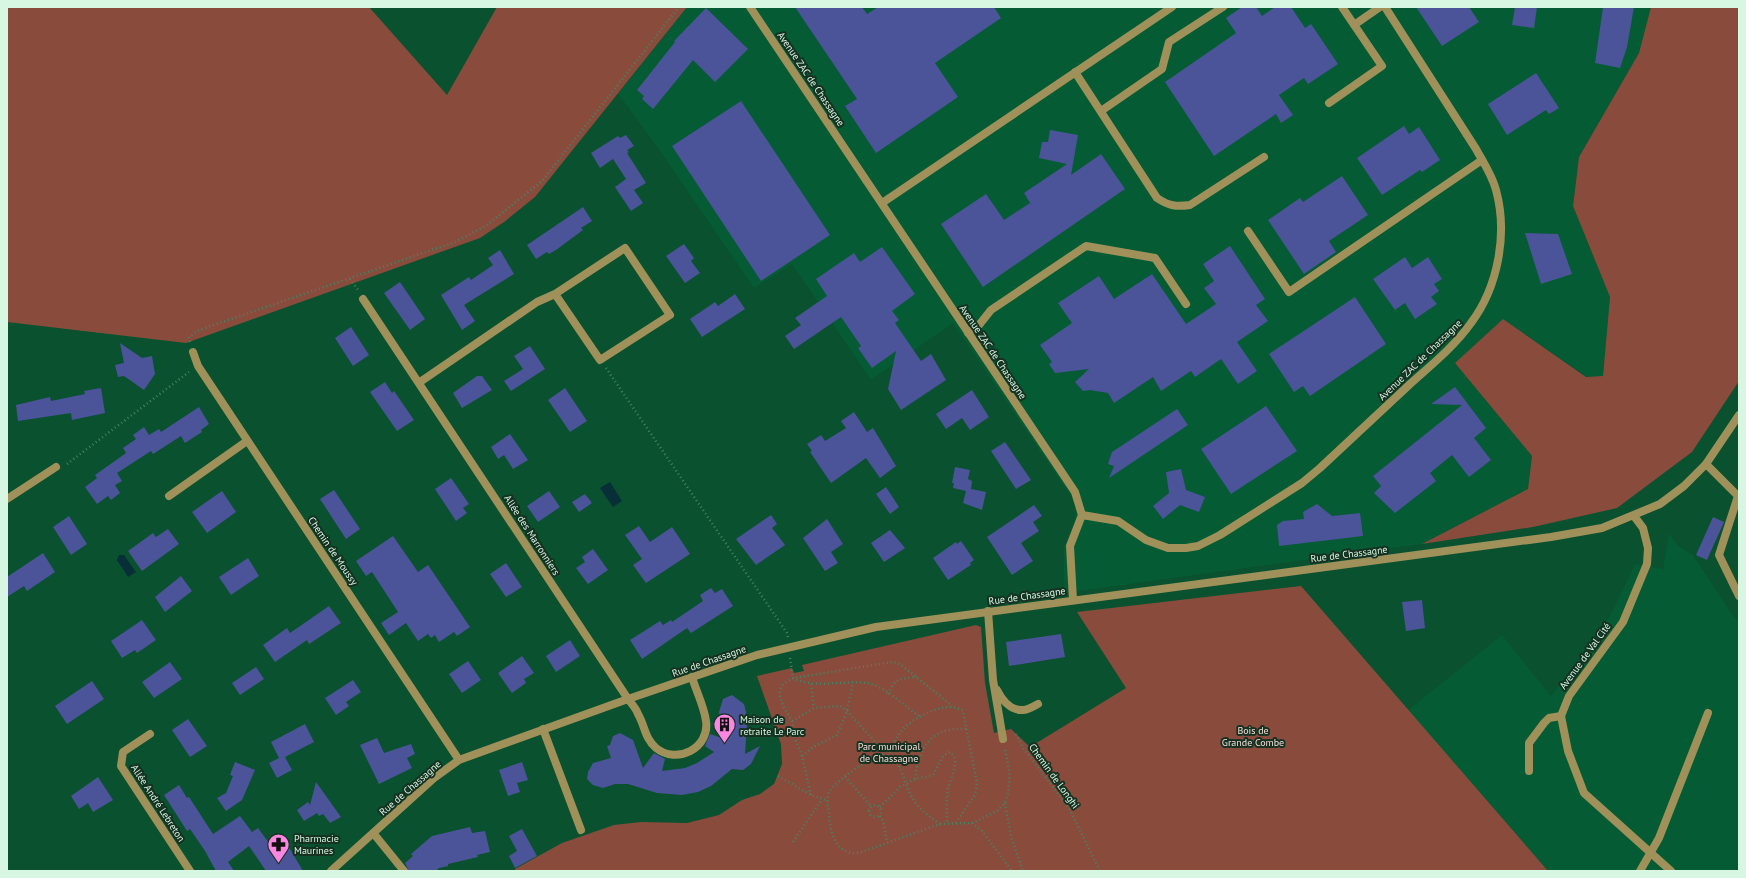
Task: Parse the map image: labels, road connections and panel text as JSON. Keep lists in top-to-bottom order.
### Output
{
  "streets": {
    "street": [
      "Avenue ZAC de Chassagne",
      "Allée des Marronniers",
      "Chemin de Moussy",
      "Rue de Chassagne",
      "Avenue de Val Cité",
      "Allée André Lebreton"
    ],
    "path": ["Chemin de Longhi"]
  },
  "crossings": [
    ["Allée des Marronniers", "Rue de Chassagne"],
    ["Chemin de Moussy", "Rue de Chassagne"],
    ["Rue de Chassagne", "Avenue de Val Cité"]
  ],
  "parks": ["Bois de Grande Combe", "Parc municipal de Chassagne"],
  "places": {
    "building": ["Maison de retraite Le Parc"],
    "pharmacy": ["Pharmacie Maurines"]
  }
}
